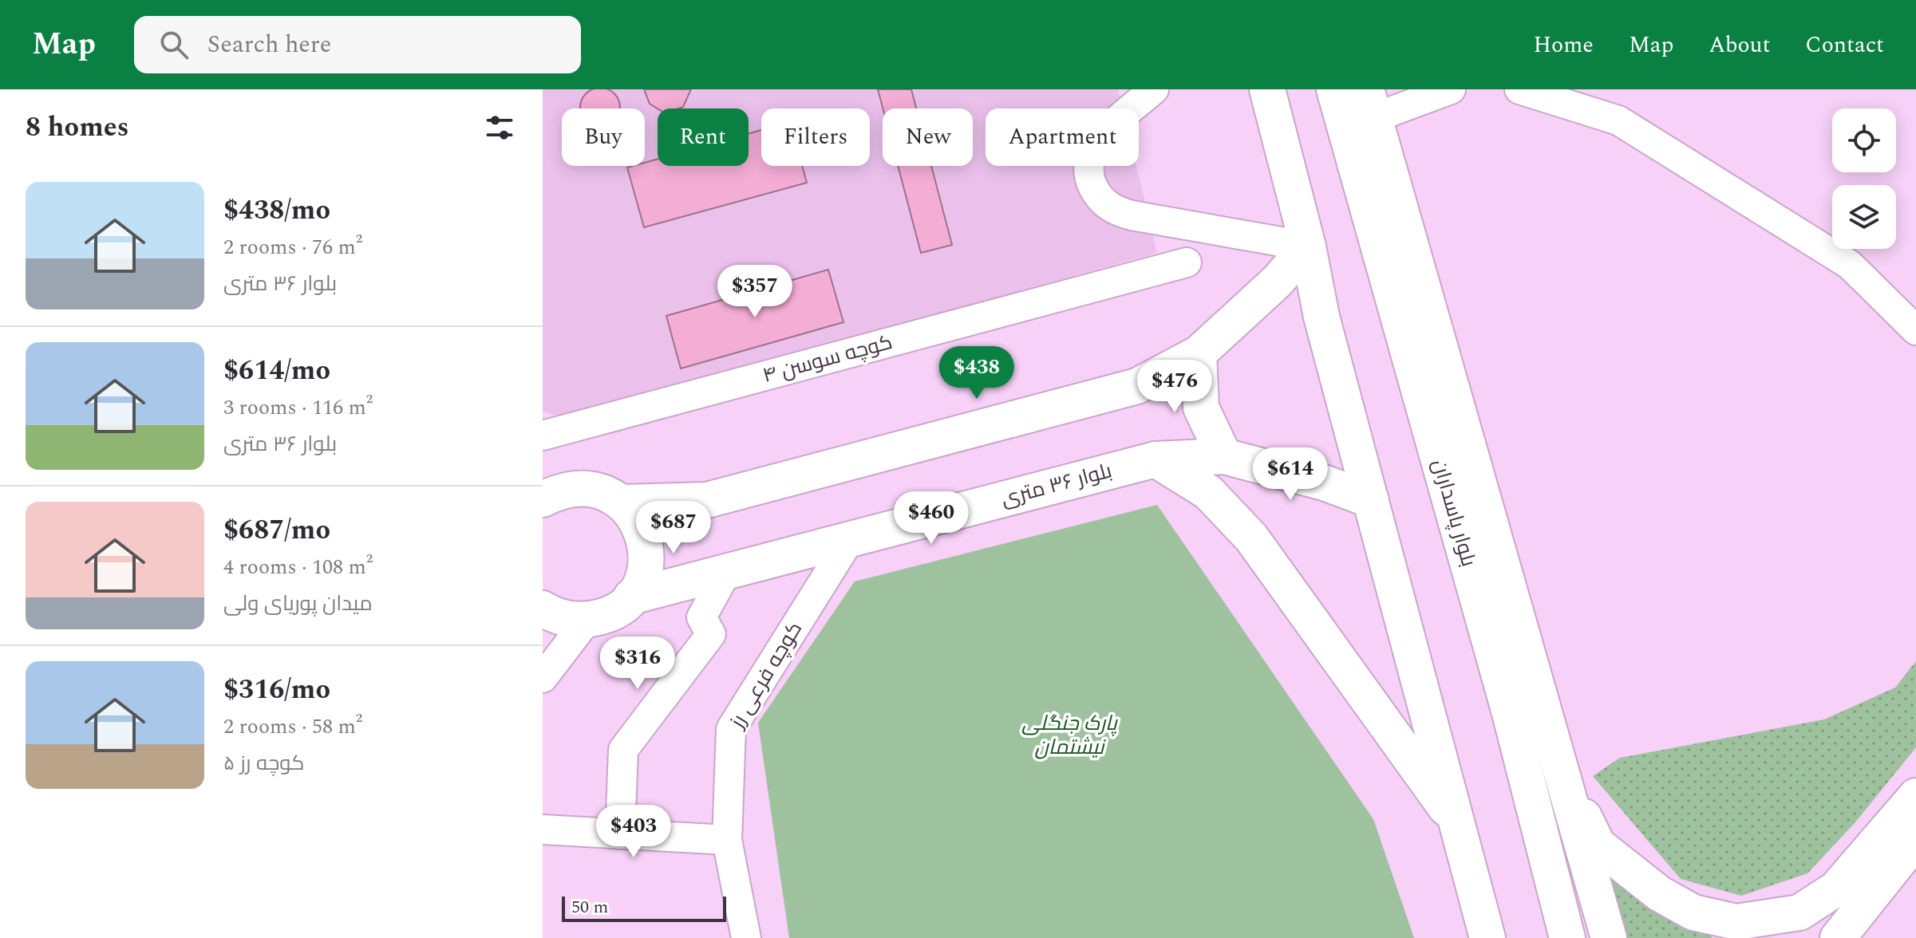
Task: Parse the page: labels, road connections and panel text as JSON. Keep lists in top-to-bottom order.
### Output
{
  "streets": {
    "main road": ["بلوار ۳۶ متری", "بلوار پاسداران"],
    "street": ["کوچه سوسن ۴", "کوچه فرعی رز"]
  },
  "crossings": [
    ["بلوار ۳۶ متری", "کوچه فرعی رز"]
  ],
  "parks": ["پارک جنگلی نیشتمان"],
  "scale_bar": "50 m",
  "page": {
    "header": "Map",
    "search": "Search here",
    "nav": [
      "Home",
      "Map",
      "About",
      "Contact"
    ],
    "heading": "8 homes",
    "chip": [
      "Buy",
      "Rent",
      "Filters",
      "New",
      "Apartment"
    ],
    "list": [
      {
        "name": "$438/mo",
        "note": "2 rooms · 76 m² · بلوار ۳۶ متری"
      },
      {
        "name": "$614/mo",
        "note": "3 rooms · 116 m² · بلوار ۳۶ متری"
      },
      {
        "name": "$687/mo",
        "note": "4 rooms · 108 m² · میدان پوریای ولی"
      },
      {
        "name": "$316/mo",
        "note": "2 rooms · 58 m² · کوچه رز ۵"
      }
    ],
    "price": [
      "$357",
      "$438",
      "$476",
      "$614",
      "$460",
      "$687",
      "$316",
      "$403"
    ],
    "scale": "50 m"
  }
}
